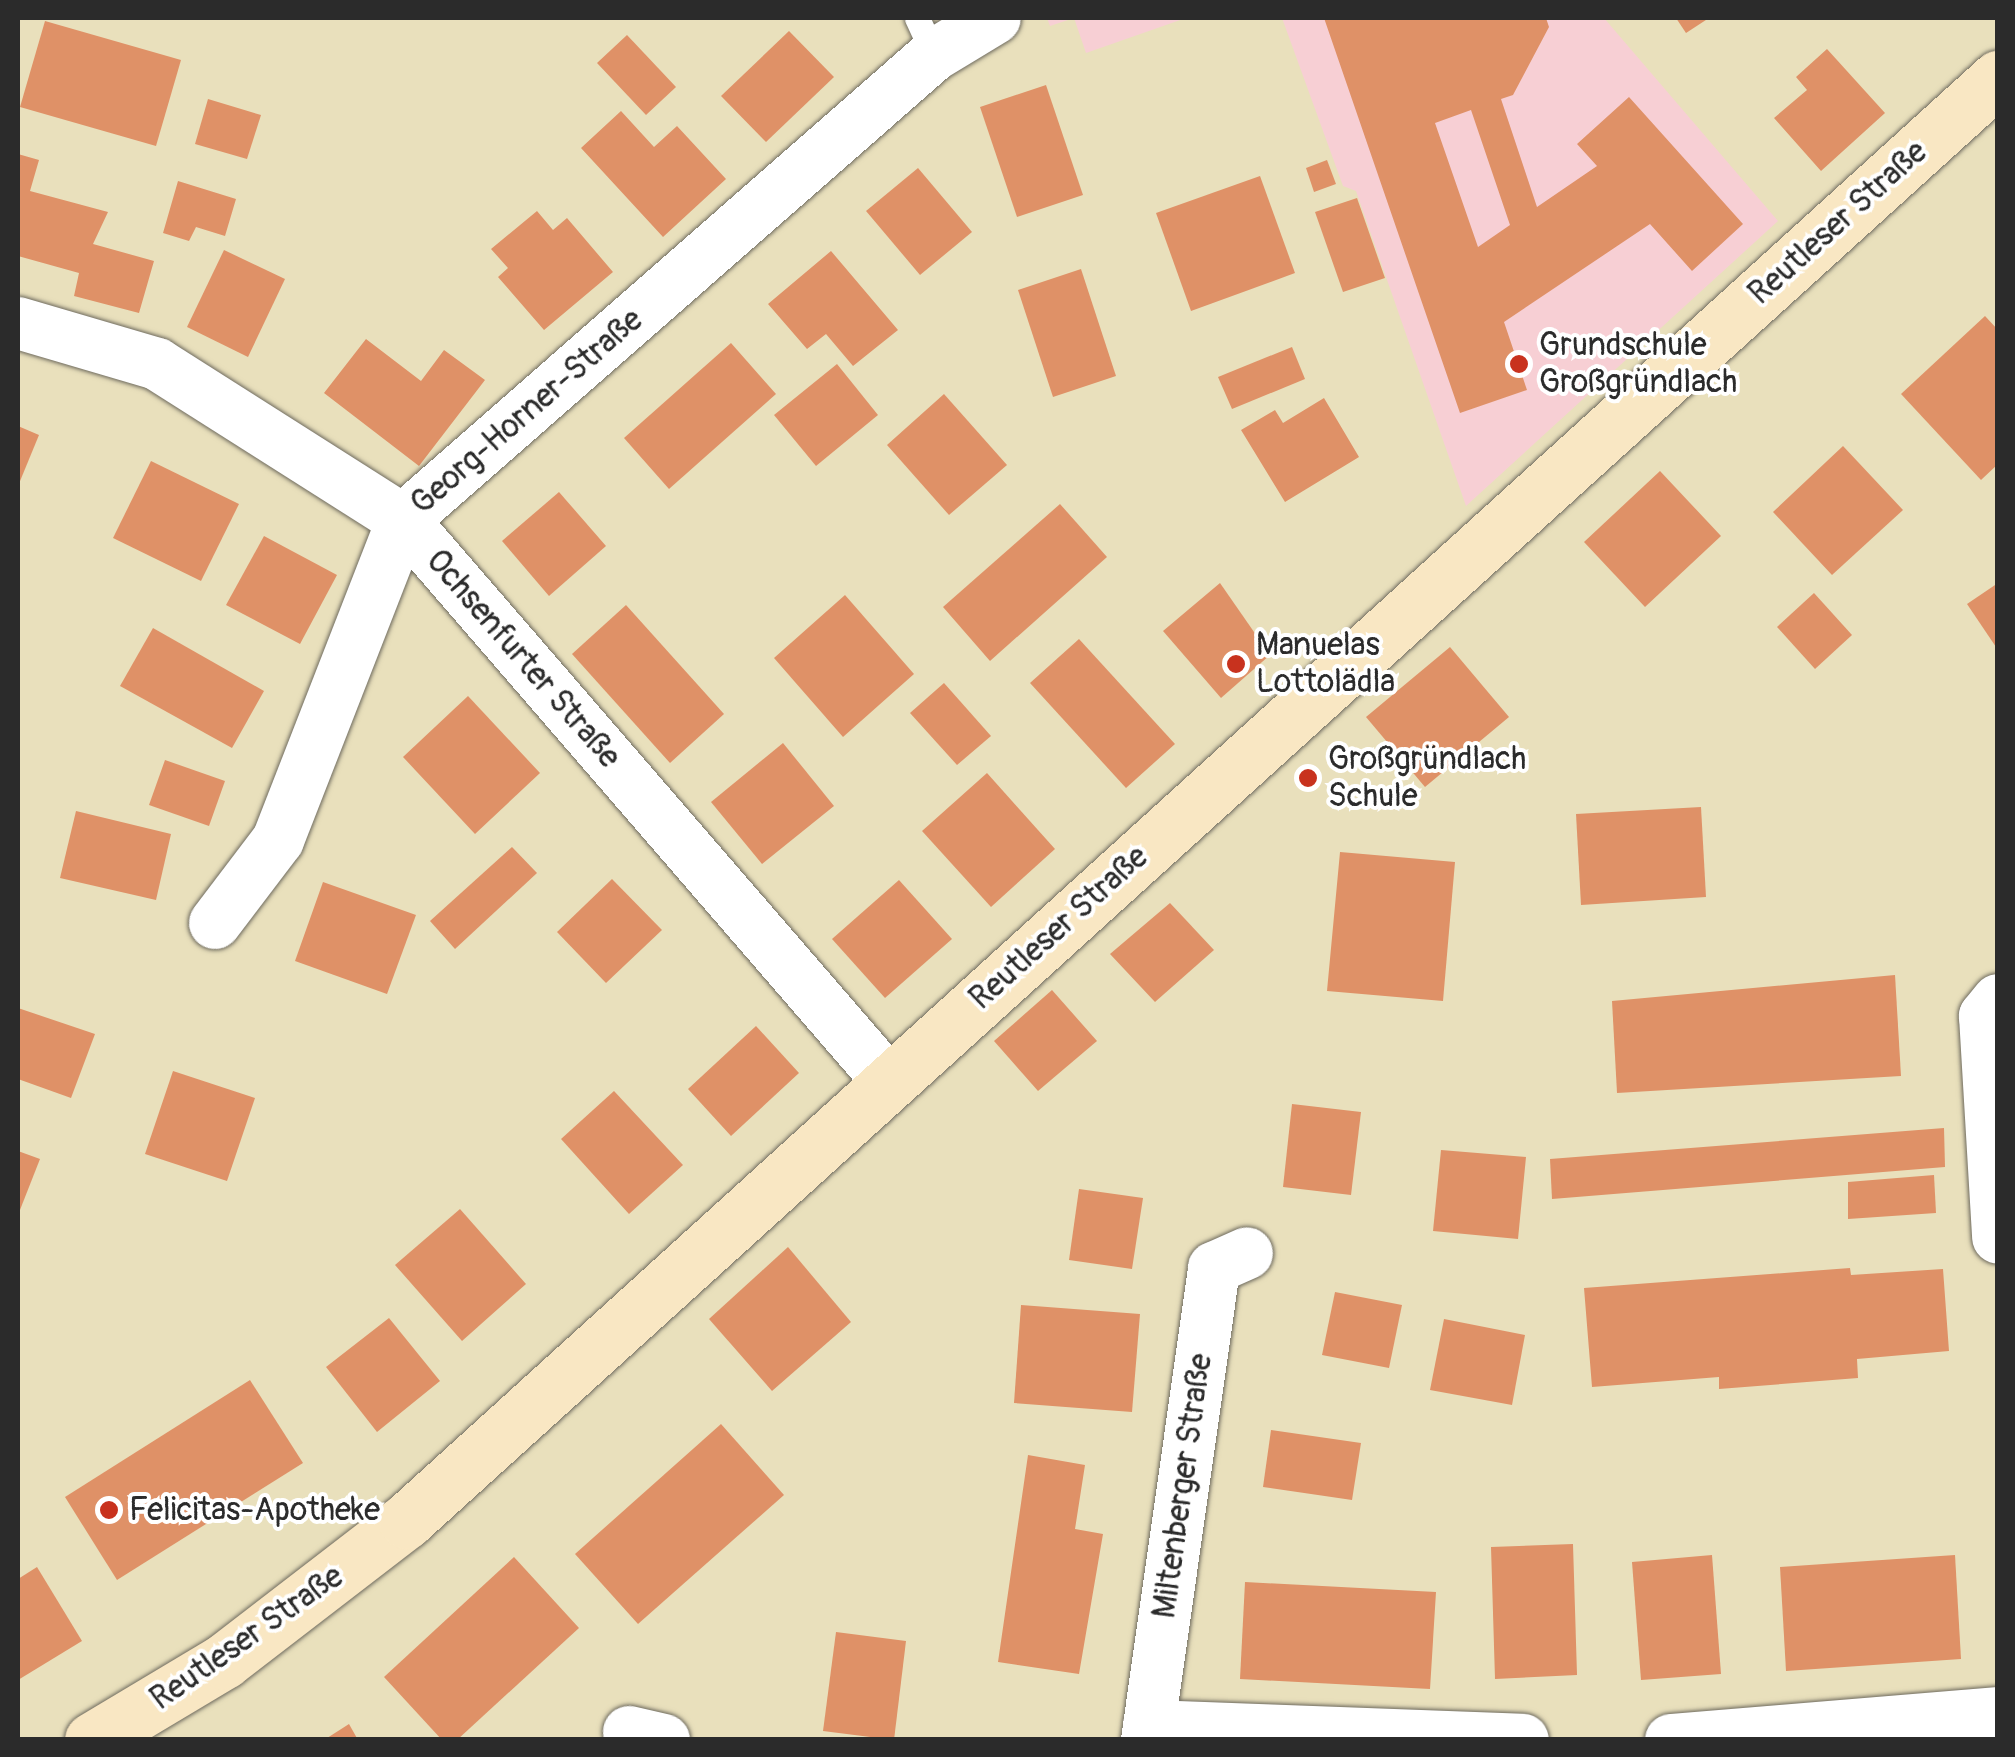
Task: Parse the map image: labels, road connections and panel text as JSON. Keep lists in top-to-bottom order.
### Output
{
  "streets": {
    "street": [
      "Reutleser Straße",
      "Georg-Horner-Straße",
      "Ochsenfurter Straße",
      "Miltenberger Straße"
    ]
  },
  "crossings": [
    ["Reutleser Straße", "Ochsenfurter Straße"],
    ["Georg-Horner-Straße", "Ochsenfurter Straße"]
  ],
  "places": [
    "Grundschule Großgründlach",
    "Manuelas Lottolädla",
    "Großgründlach Schule",
    "Felicitas-Apotheke"
  ]
}
